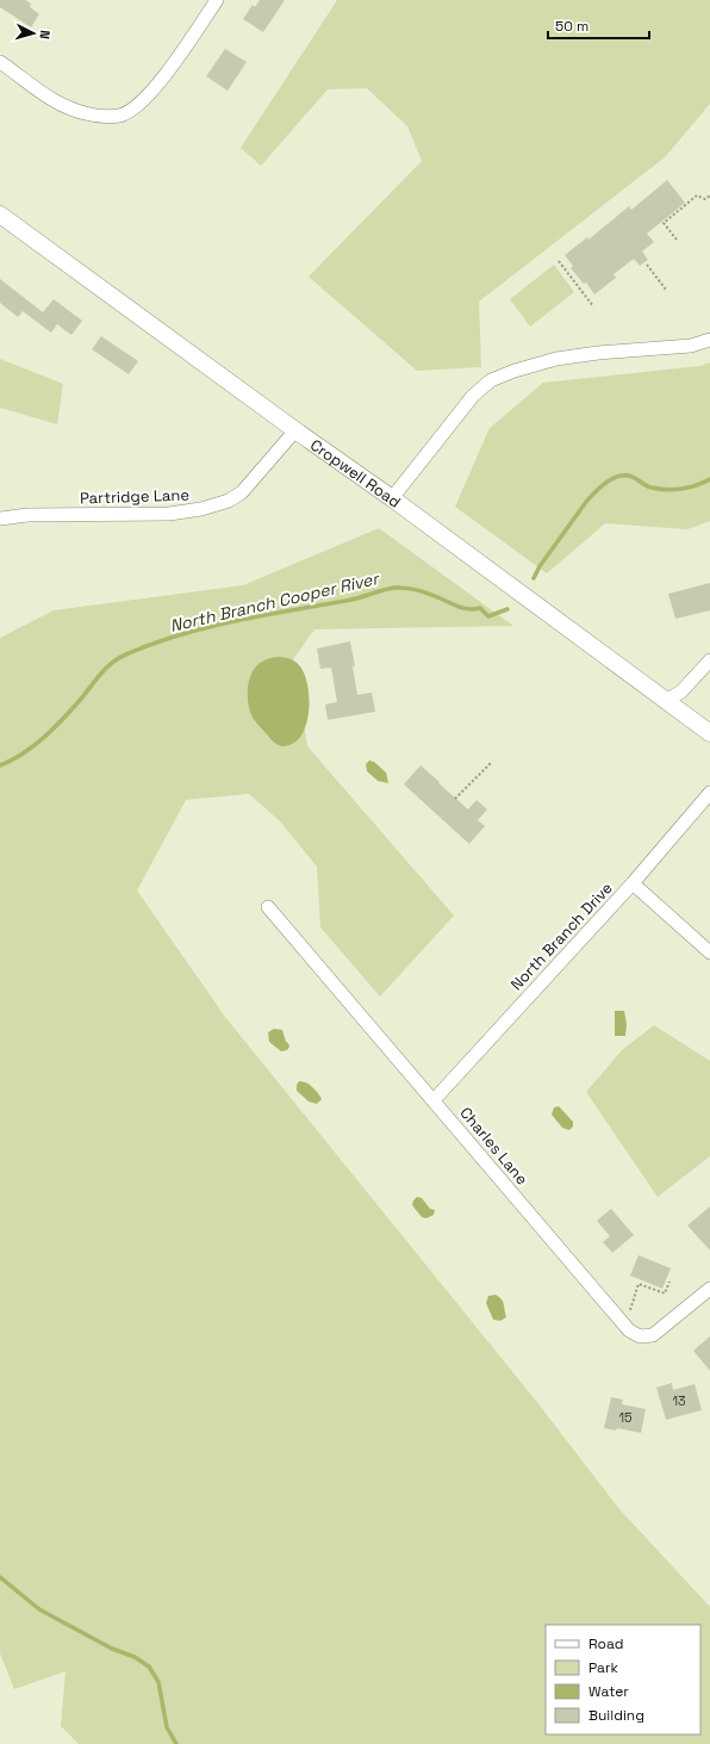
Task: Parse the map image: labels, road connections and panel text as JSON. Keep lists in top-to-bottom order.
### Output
{
  "streets": {
    "street": [
      "Cropwell Road",
      "Partridge Lane",
      "North Branch Drive",
      "Charles Lane"
    ]
  },
  "crossings": [
    ["Cropwell Road", "Partridge Lane"],
    ["North Branch Drive", "Charles Lane"]
  ],
  "water": ["North Branch Cooper River"],
  "house_numbers": ["13", "15"],
  "legend": [
    "Road",
    "Park",
    "Water",
    "Building"
  ],
  "scale_bar": "50 m",
  "north": "right"
}
